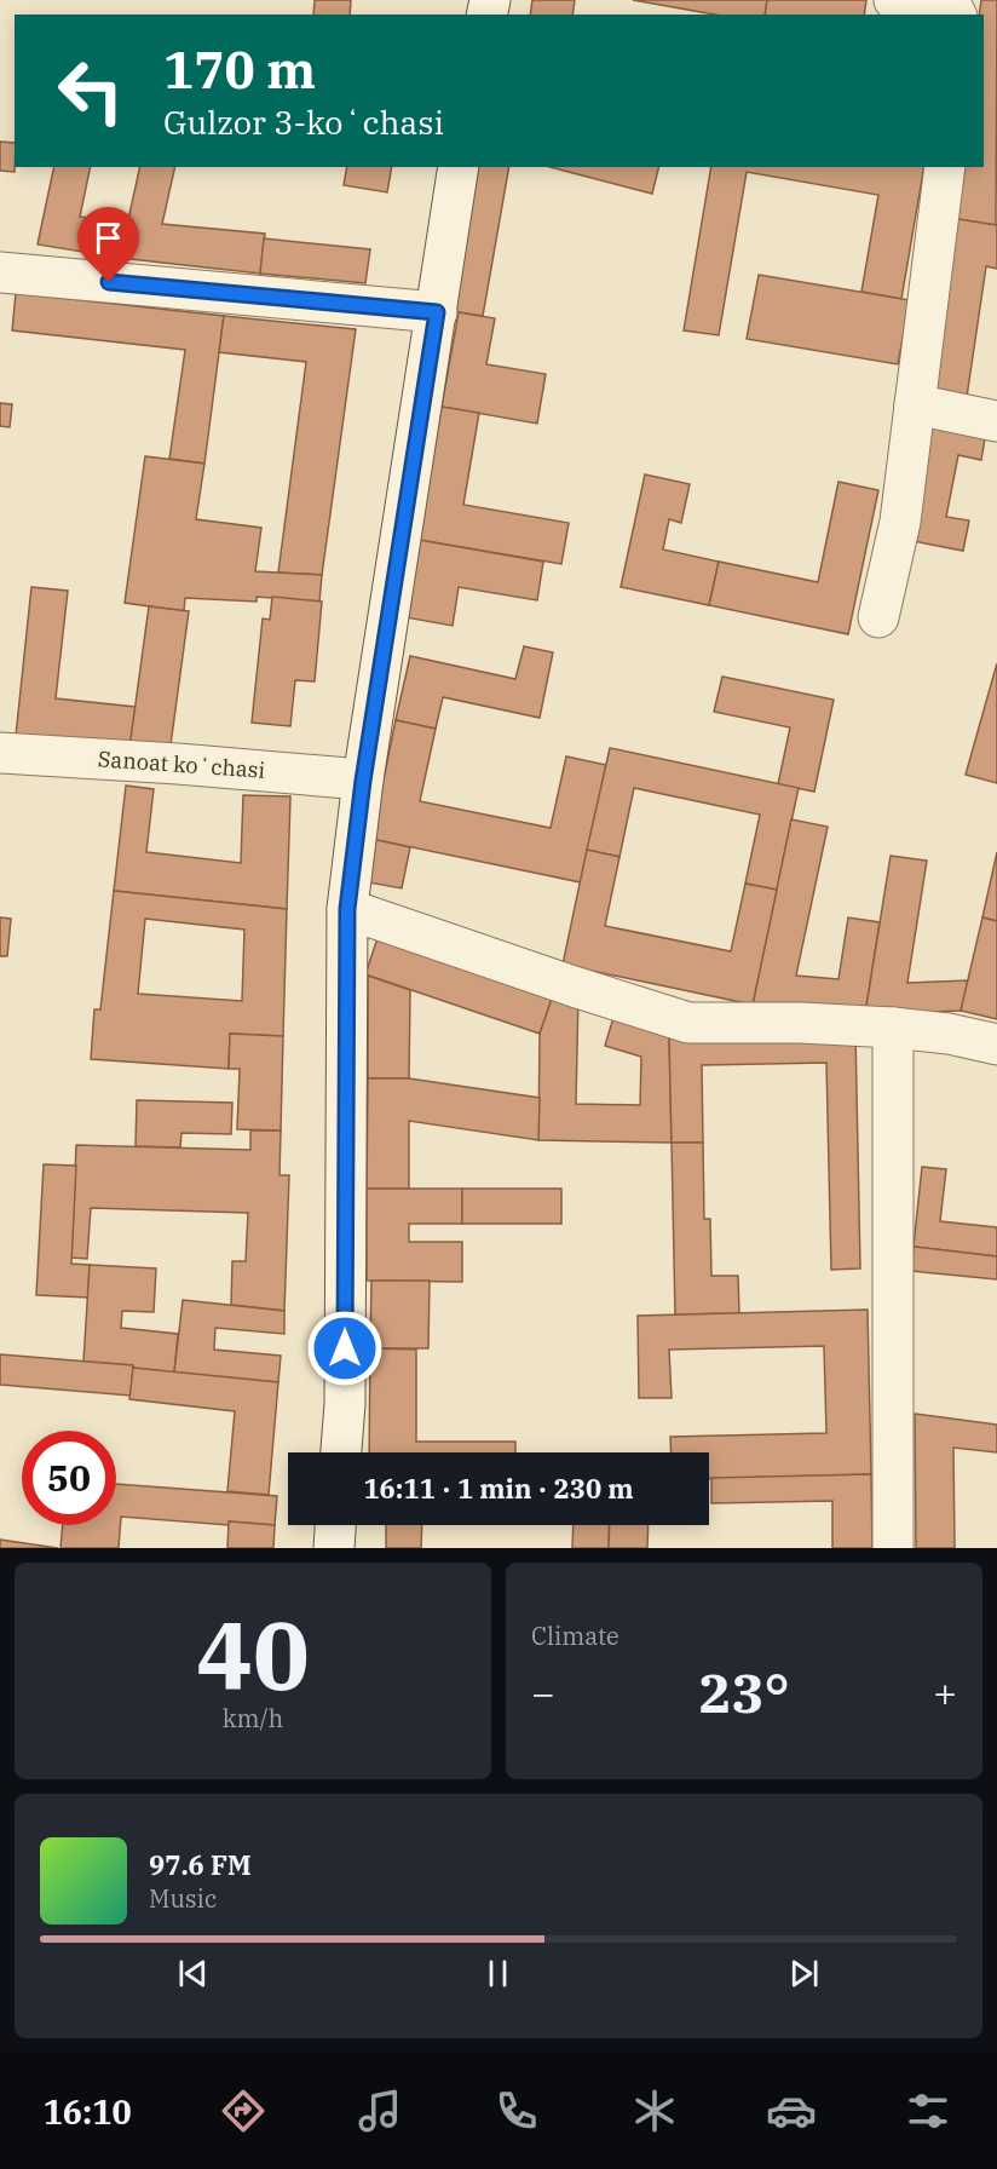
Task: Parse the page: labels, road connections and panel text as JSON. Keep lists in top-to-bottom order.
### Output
{
  "streets": {
    "street": ["Sanoat koʻchasi"]
  },
  "page": {
    "turn": ["170 m", "Gulzor 3-koʻchasi"],
    "limit": "50",
    "trip": "16:11 · 1 min · 230 m",
    "tile": [
      ["40", "km/h"],
      "Climate"
    ],
    "heat": ["−", "23°", "+"],
    "song": ["97.6 FM", "Music"],
    "tabs": "16:10"
  }
}
